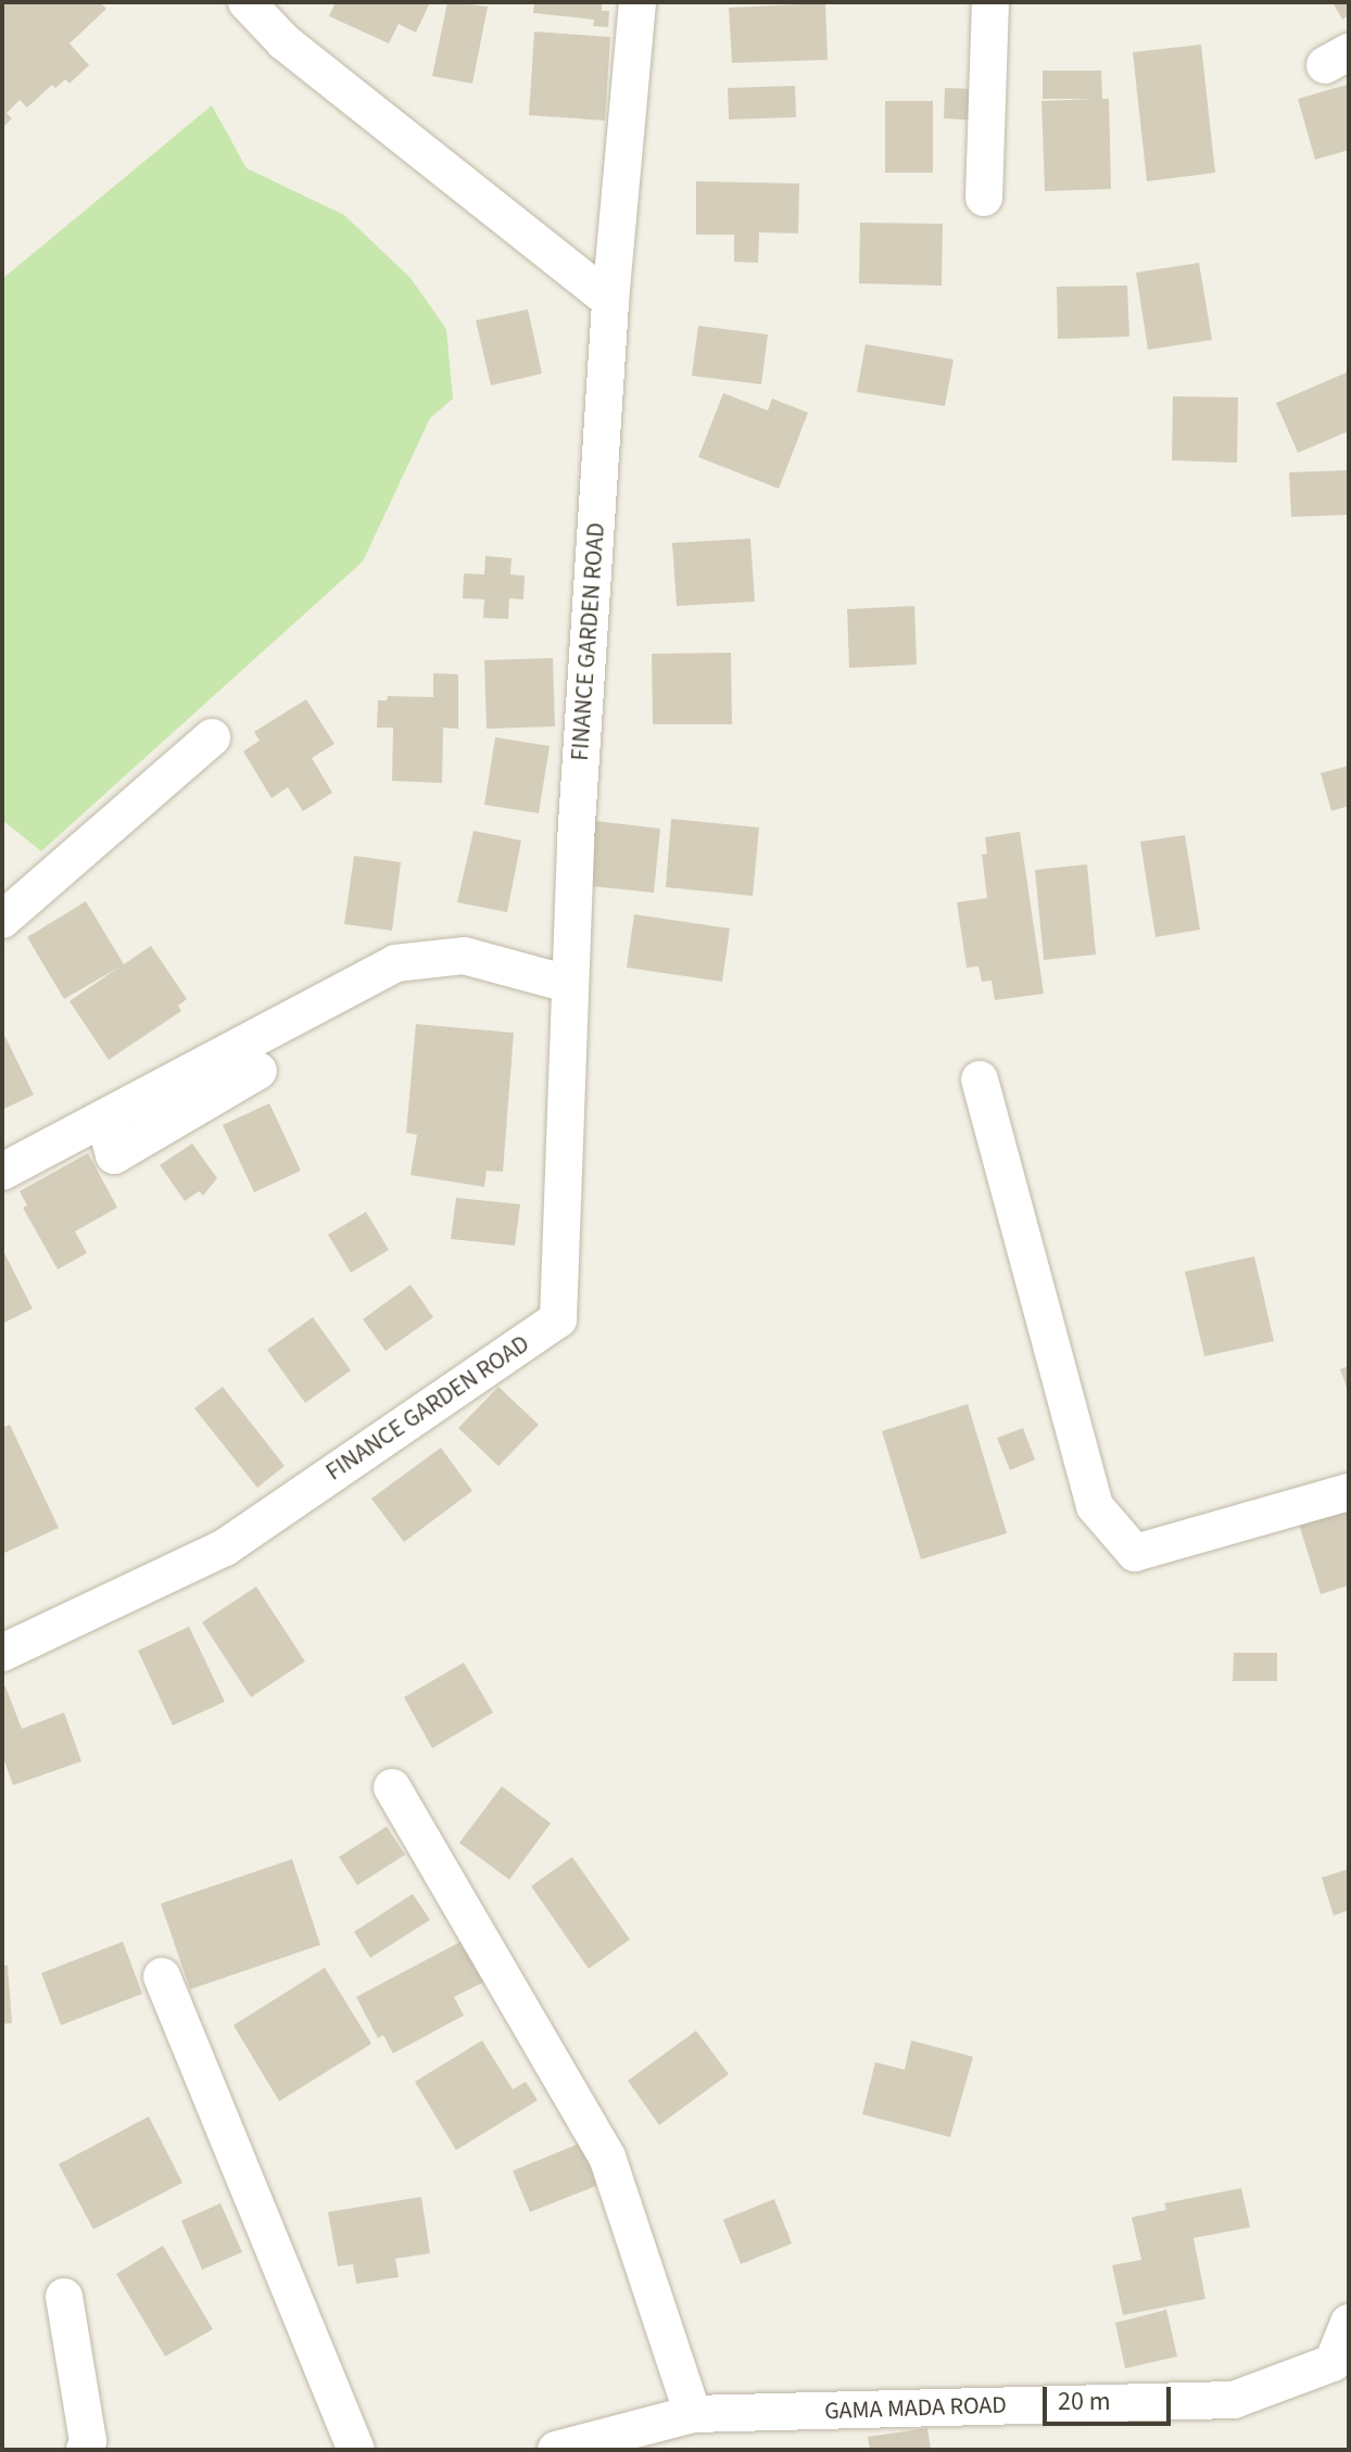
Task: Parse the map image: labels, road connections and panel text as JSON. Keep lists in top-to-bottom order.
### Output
{
  "streets": {
    "street": ["FINANCE GARDEN ROAD", "GAMA MADA ROAD"]
  },
  "scale_bar": "20 m"
}
